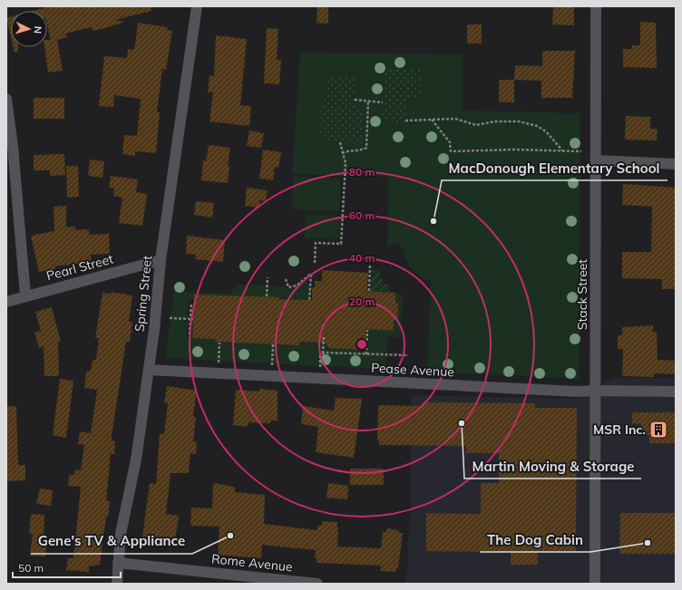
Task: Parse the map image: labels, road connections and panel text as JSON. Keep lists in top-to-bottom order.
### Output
{
  "streets": {
    "street": [
      "Pearl Street",
      "Spring Street",
      "Stack Street",
      "Pease Avenue",
      "Rome Avenue"
    ]
  },
  "crossings": [
    ["Pearl Street", "Spring Street"],
    ["Spring Street", "Pease Avenue"],
    ["Spring Street", "Rome Avenue"],
    ["Stack Street", "Pease Avenue"]
  ],
  "places": {
    "other": [
      "MacDonough Elementary School",
      "Martin Moving & Storage",
      "Gene's TV & Appliance",
      "The Dog Cabin"
    ],
    "building": ["MSR Inc."]
  },
  "scale_bar": "50 m",
  "north": "right",
  "rings": [
    "80 m",
    "60 m",
    "40 m",
    "20 m"
  ]
}
